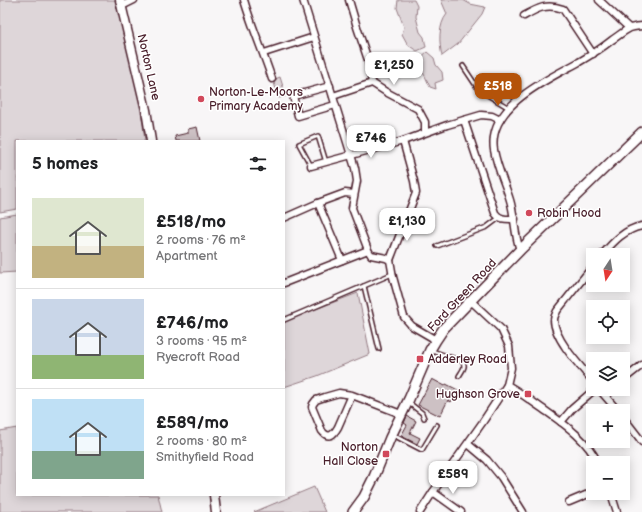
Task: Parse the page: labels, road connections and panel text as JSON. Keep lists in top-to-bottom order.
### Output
{
  "streets": {
    "main road": ["Ford Green Road"],
    "street": ["Norton Lane"]
  },
  "places": {
    "other": ["Norton-Le-Moors Primary Academy", "Robin Hood"],
    "transit": ["Adderley Road", "Hughson Grove", "Norton Hall Close"]
  },
  "north": "bottom",
  "page": {
    "price": [
      "£1,250",
      "£518",
      "£746",
      "£1,130",
      "£589"
    ],
    "heading": "5 homes",
    "list": [
      {
        "name": "£518/mo",
        "note": "2 rooms · 76 m² · Apartment"
      },
      {
        "name": "£746/mo",
        "note": "3 rooms · 95 m² · Ryecroft Road"
      },
      {
        "name": "£589/mo",
        "note": "2 rooms · 80 m² · Smithyfield Road"
      }
    ],
    "map_buttons": ["+", "−"]
  }
}
